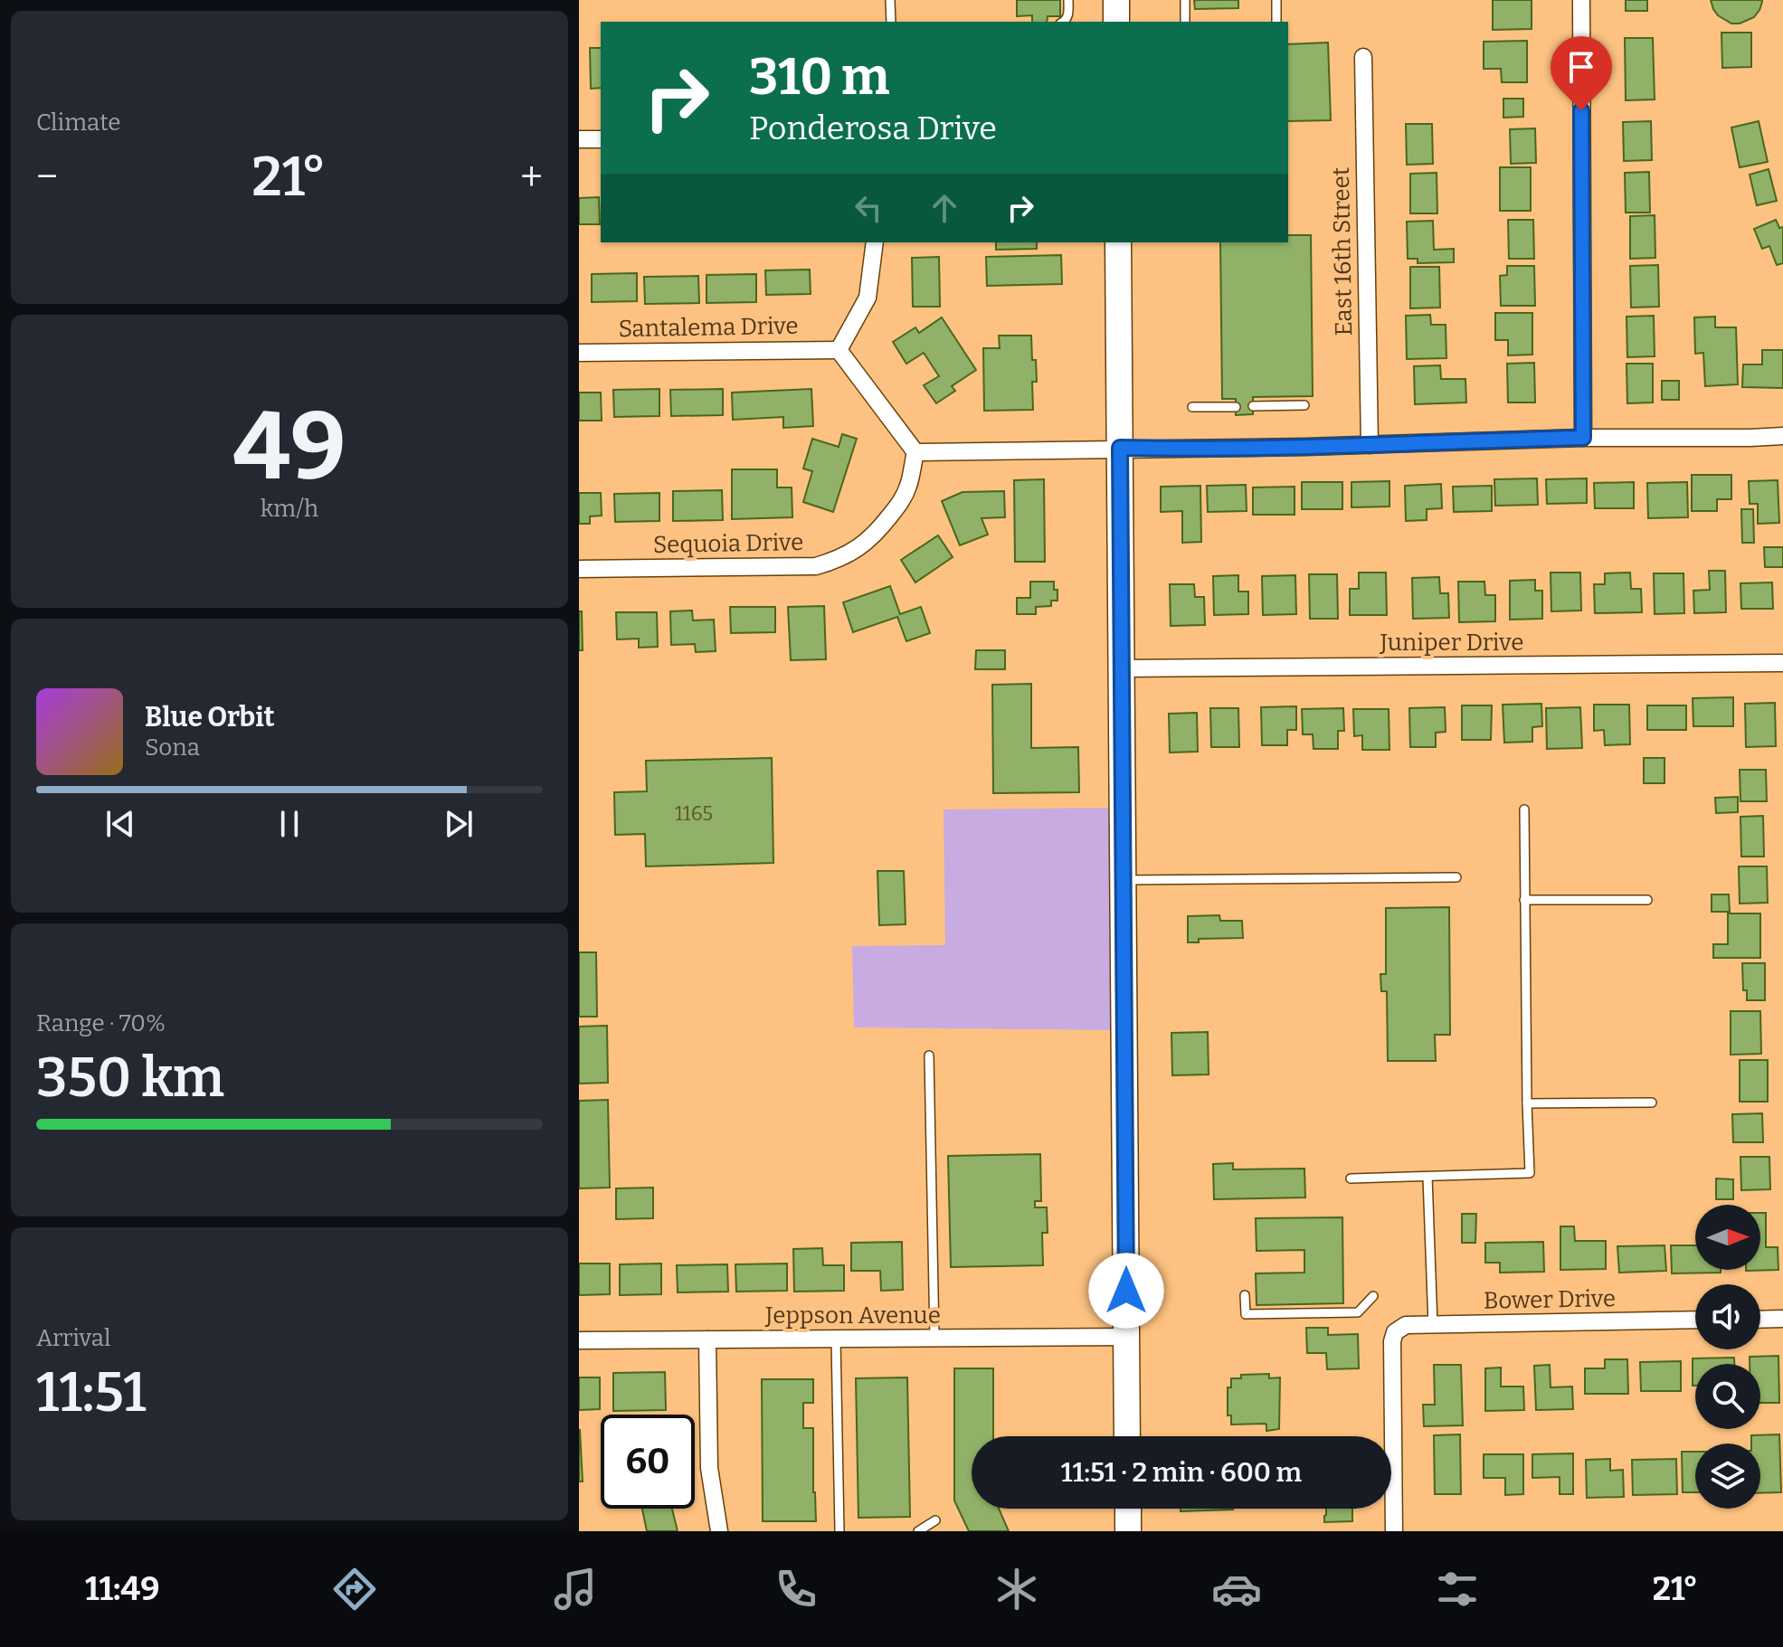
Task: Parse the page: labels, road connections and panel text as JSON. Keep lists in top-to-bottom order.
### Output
{
  "streets": {
    "street": [
      "East 16th Street",
      "Santalema Drive",
      "Sequoia Drive",
      "Juniper Drive",
      "Bower Drive",
      "Jeppson Avenue"
    ]
  },
  "house_numbers": ["1165"],
  "north": "right",
  "page": {
    "tile": [
      "Climate",
      ["49", "km/h"],
      ["Range · 70%", "350 km"],
      ["Arrival", "11:51"]
    ],
    "turn": ["310 m", "Ponderosa Drive"],
    "heat": ["−", "21°", "+"],
    "song": ["Blue Orbit", "Sona"],
    "limit": "60",
    "trip": "11:51 · 2 min · 600 m",
    "tabs": ["11:49", "21°"]
  }
}
